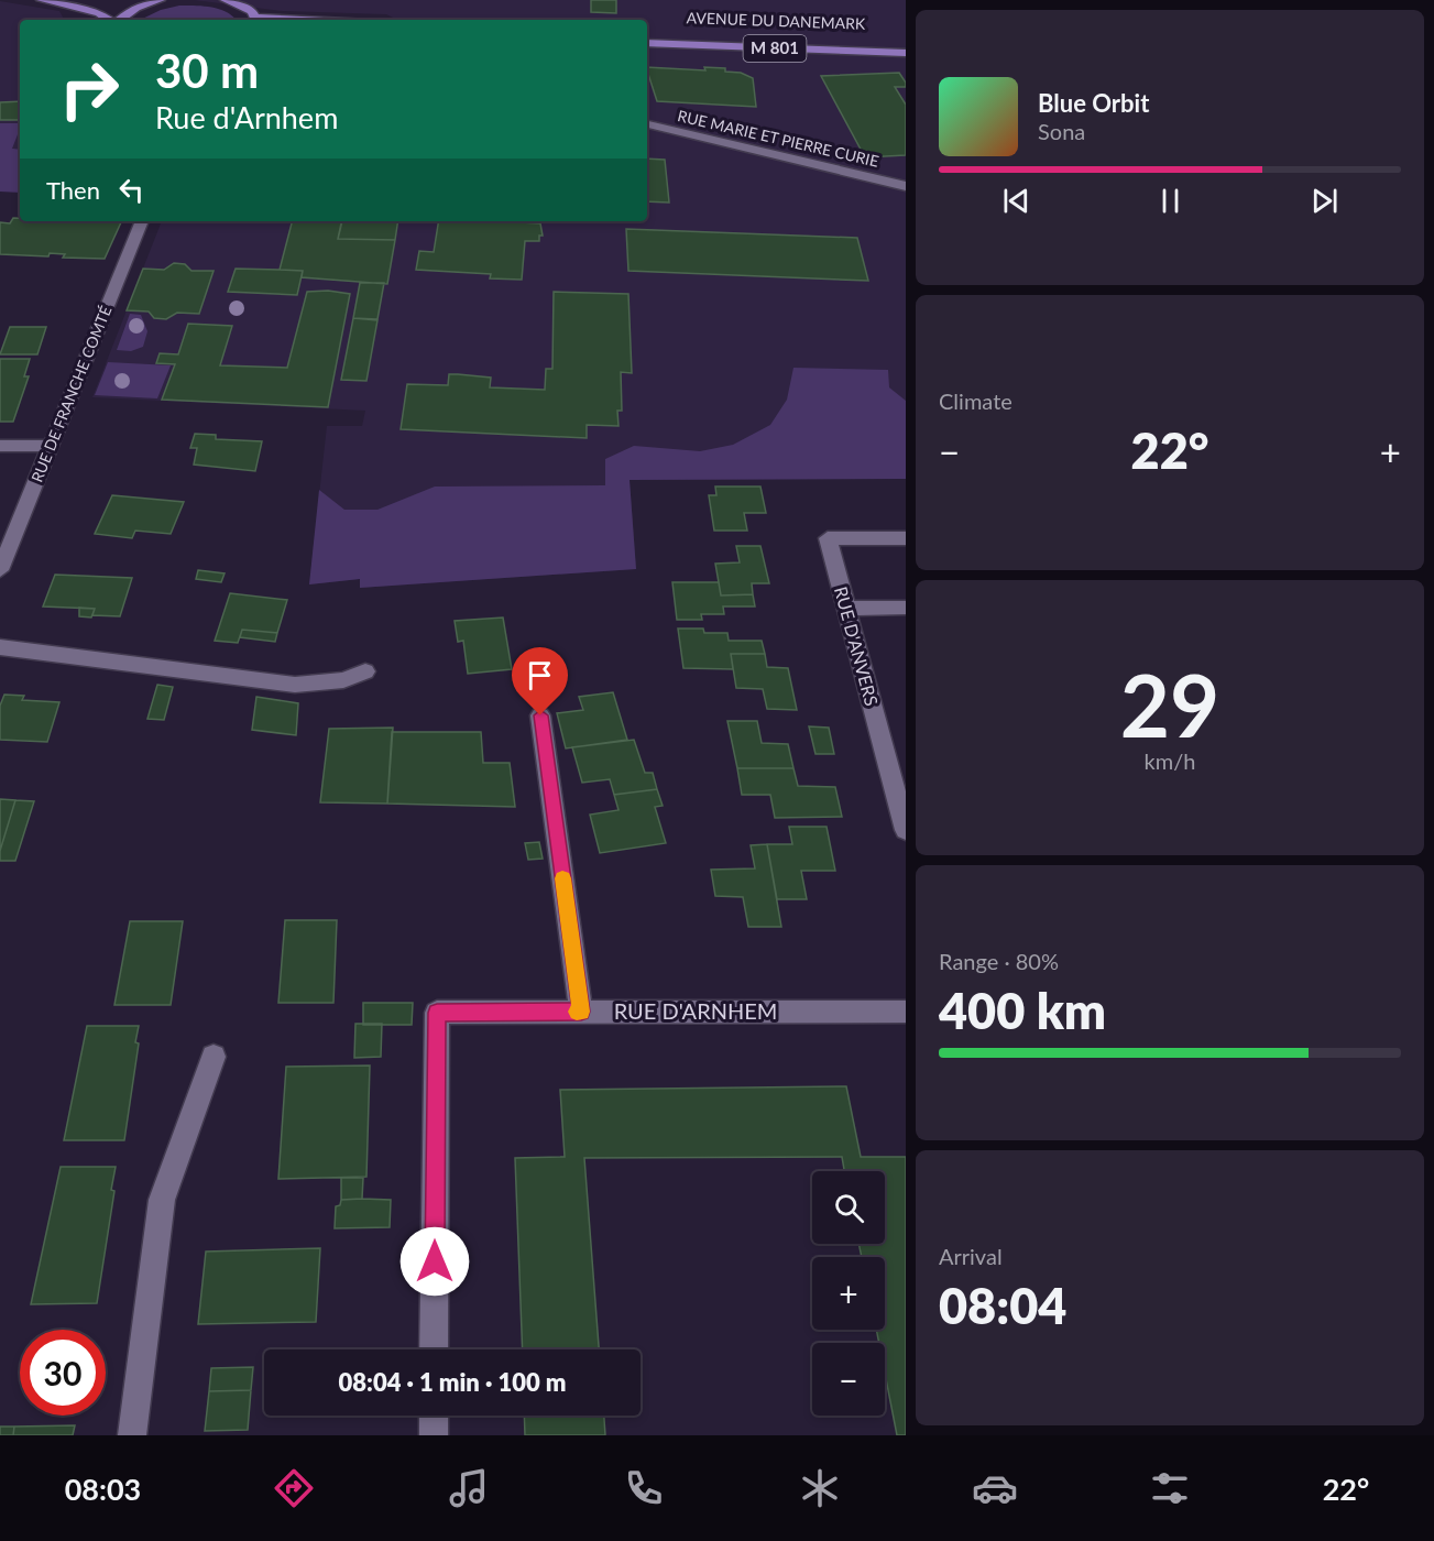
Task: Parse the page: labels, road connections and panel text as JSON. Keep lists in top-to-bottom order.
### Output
{
  "streets": {
    "main road": ["AVENUE DU DANEMARK", "M 801"],
    "street": [
      "RUE MARIE ET PIERRE CURIE",
      "RUE DE FRANCHE COMTÉ",
      "RUE D'ANVERS",
      "RUE D'ARNHEM"
    ]
  },
  "page": {
    "turn": ["30 m", "Rue d'Arnhem"],
    "song": ["Blue Orbit", "Sona"],
    "then": "Then",
    "tile": [
      "Climate",
      ["29", "km/h"],
      ["Range · 80%", "400 km"],
      ["Arrival", "08:04"]
    ],
    "heat": ["−", "22°", "+"],
    "map_buttons": ["+", "−"],
    "limit": "30",
    "trip": "08:04 · 1 min · 100 m",
    "tabs": ["08:03", "22°"]
  }
}
